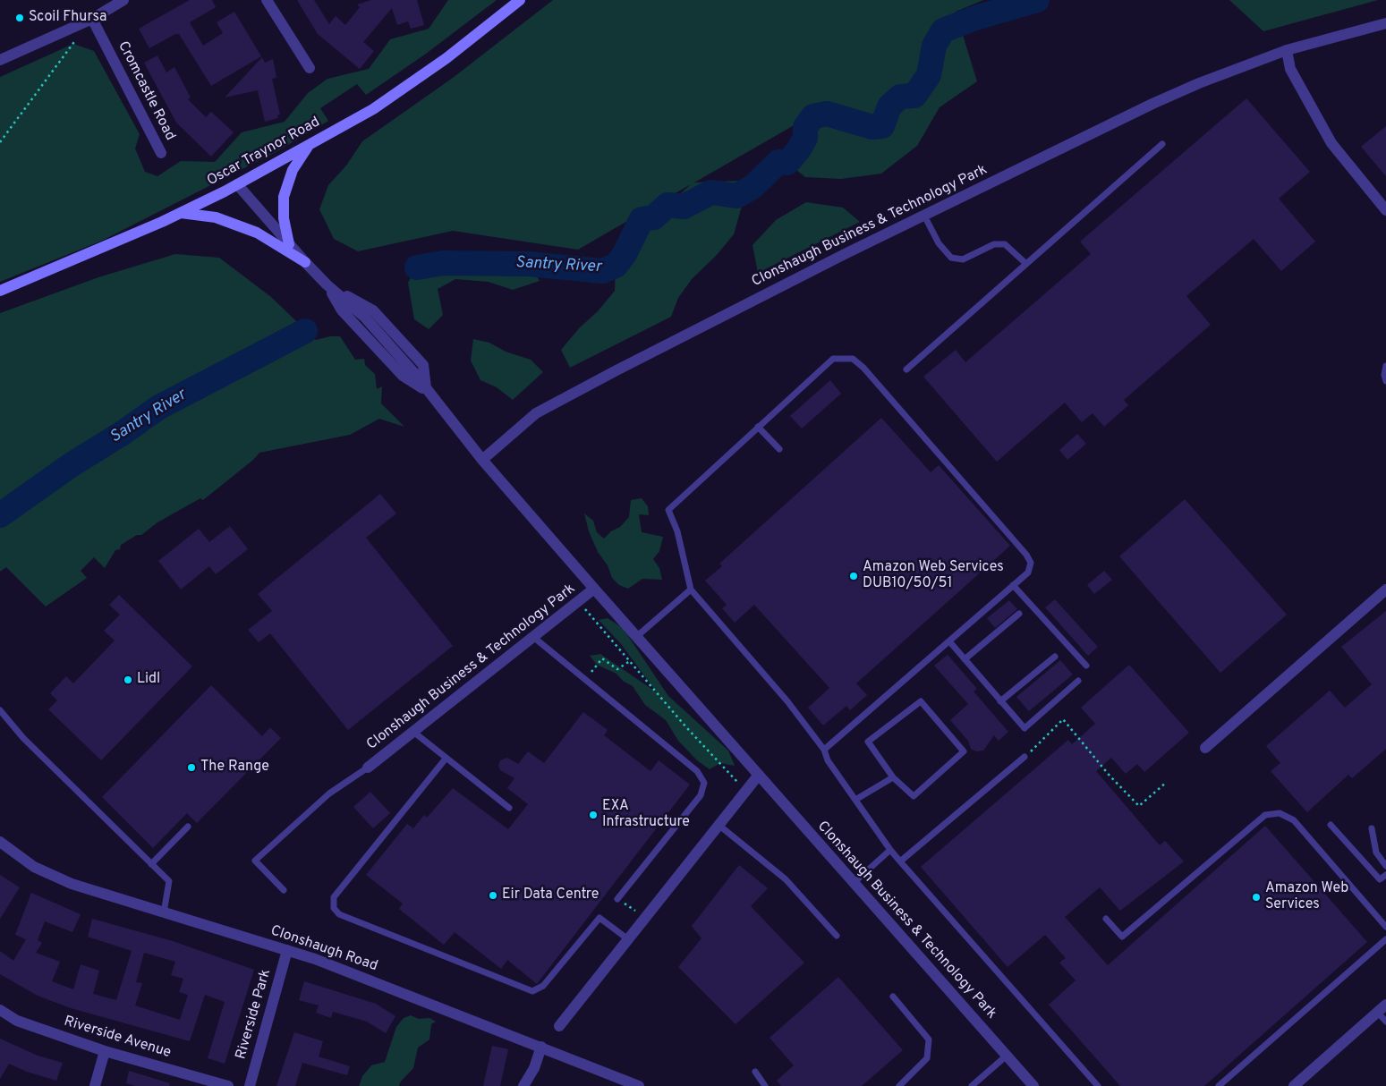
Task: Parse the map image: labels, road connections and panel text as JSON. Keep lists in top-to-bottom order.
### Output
{
  "streets": {
    "main road": ["Oscar Traynor Road"],
    "street": [
      "Cromcastle Road",
      "Clonshaugh Business & Technology Park",
      "Clonshaugh Road",
      "Riverside Park",
      "Riverside Avenue"
    ]
  },
  "crossings": [
    ["Oscar Traynor Road", "Clonshaugh Business & Technology Park"],
    ["Clonshaugh Road", "Riverside Park"]
  ],
  "water": ["Santry River"],
  "places": [
    "Scoil Fhursa",
    "Amazon Web Services DUB10/50/51",
    "Lidl",
    "The Range",
    "EXA Infrastructure",
    "Eir Data Centre",
    "Amazon Web Services"
  ]
}
